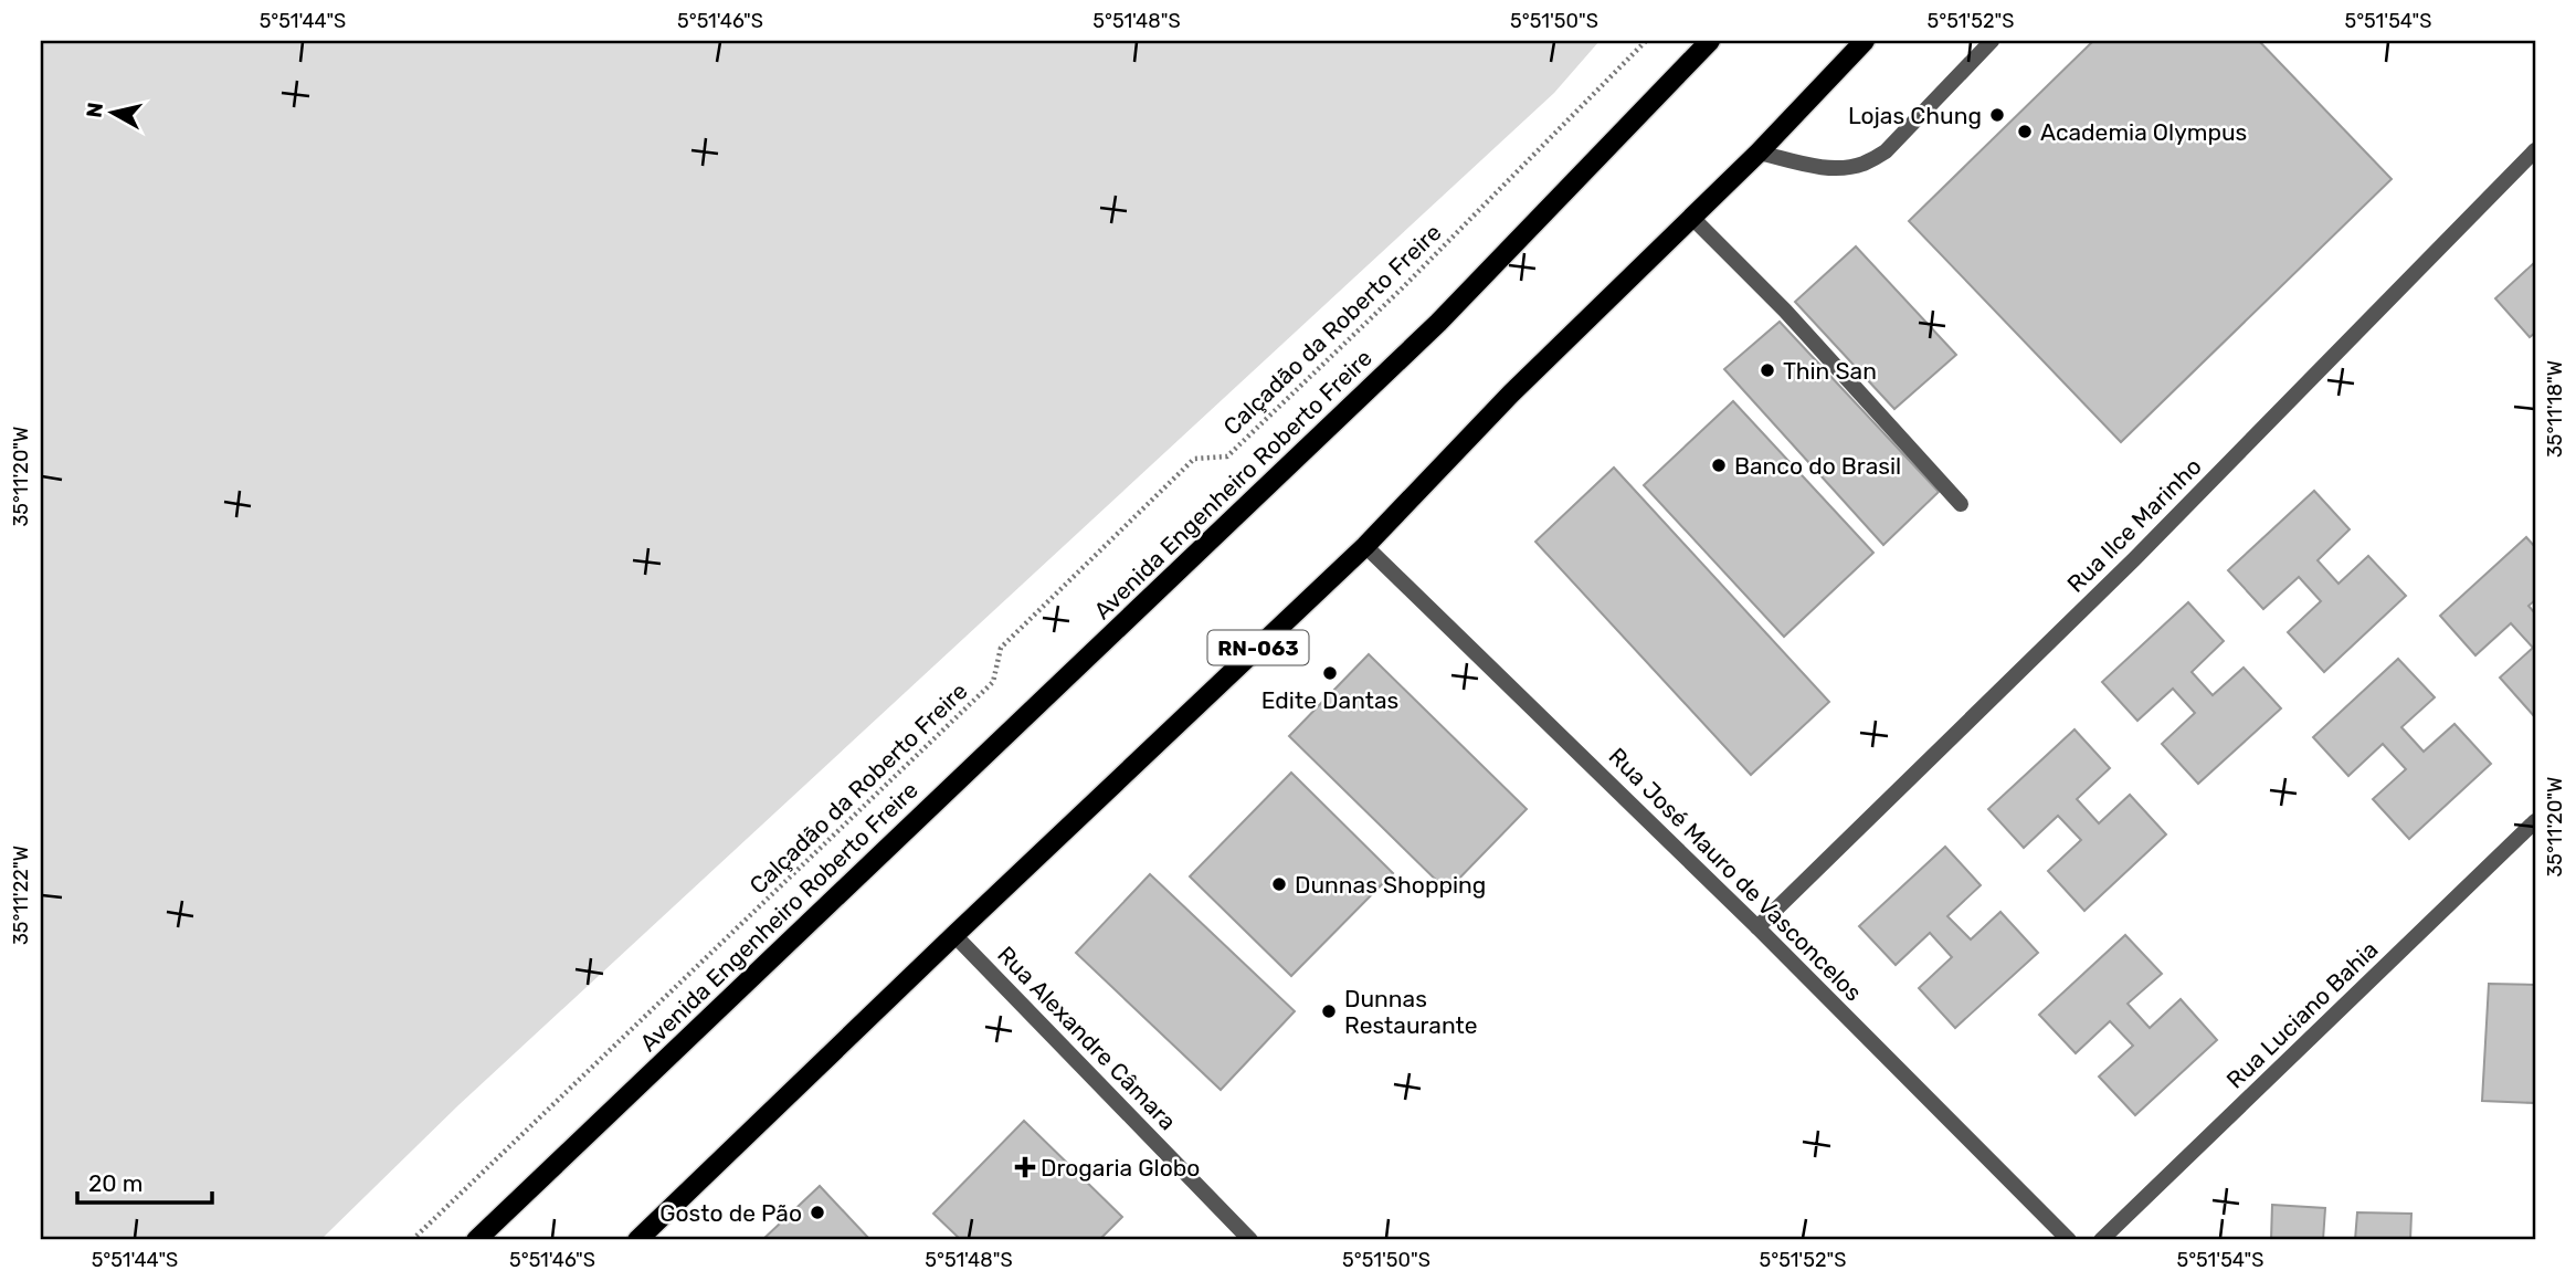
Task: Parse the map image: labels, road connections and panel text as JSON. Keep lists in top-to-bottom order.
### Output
{
  "streets": {
    "main road": ["Avenida Engenheiro Roberto Freire", "RN-063"],
    "street": [
      "Rua Ilce Marinho",
      "Rua José Mauro de Vasconcelos",
      "Rua Luciano Bahia",
      "Rua Alexandre Câmara"
    ],
    "path": ["Calçadão da Roberto Freire"]
  },
  "crossings": [
    ["Rua Ilce Marinho", "Rua José Mauro de Vasconcelos"],
    ["RN-063", "Rua José Mauro de Vasconcelos"],
    ["RN-063", "Rua Alexandre Câmara"]
  ],
  "places": {
    "other": [
      "Lojas Chung",
      "Academia Olympus",
      "Thin San",
      "Banco do Brasil",
      "Edite Dantas",
      "Dunnas Shopping",
      "Dunnas Restaurante",
      "Gosto de Pão"
    ],
    "health": ["Drogaria Globo"]
  },
  "scale_bar": "20 m",
  "north": "left",
  "coordinates": [
    "5°51'44\"S",
    "5°51'46\"S",
    "5°51'48\"S",
    "5°51'50\"S",
    "5°51'52\"S",
    "5°51'54\"S",
    "35°11'18\"W",
    "35°11'20\"W",
    "35°11'22\"W"
  ]
}
